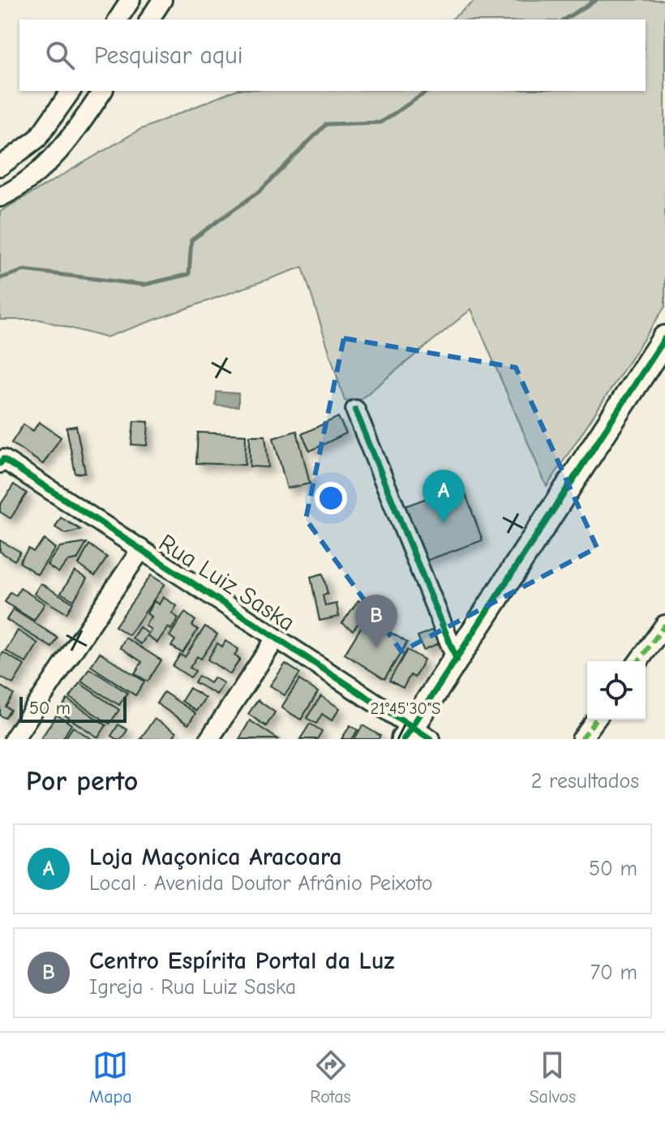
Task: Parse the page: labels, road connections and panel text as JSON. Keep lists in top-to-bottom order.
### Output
{
  "streets": {
    "street": ["Rua Luiz Saska"]
  },
  "scale_bar": "50 m",
  "page": {
    "search": "Pesquisar aqui",
    "pins": ["A", "B"],
    "scale": "50 m",
    "heading": ["Por perto", "2 resultados"],
    "list": [
      {
        "mark": "A",
        "name": "Loja Maçonica Aracoara",
        "note": "Local · Avenida Doutor Afrânio Peixoto",
        "value": "50 m"
      },
      {
        "mark": "B",
        "name": "Centro Espírita Portal da Luz",
        "note": "Igreja · Rua Luiz Saska",
        "value": "70 m"
      }
    ],
    "nav": ["Mapa", "Rotas", "Salvos"]
  },
  "coordinates": ["21°45'30\"S"]
}
